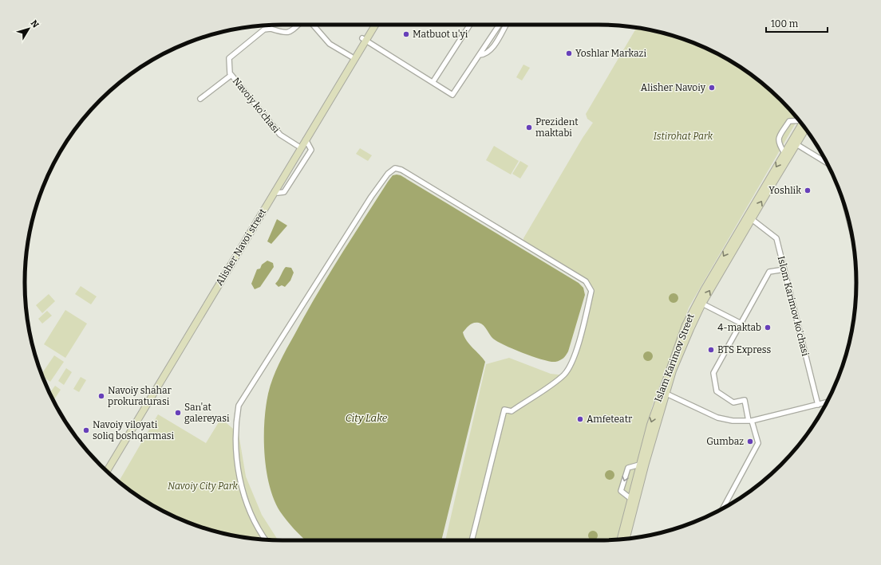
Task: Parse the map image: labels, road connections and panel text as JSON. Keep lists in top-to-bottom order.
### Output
{
  "streets": {
    "main road": ["Alisher Navoi street", "Islam Karimov Street"],
    "street": ["Navoiy ko'chasi", "Islom Karimov ko'chasi"]
  },
  "crossings": [
    ["Navoiy ko'chasi", "Alisher Navoi street"],
    ["Islom Karimov ko'chasi", "Islam Karimov Street"]
  ],
  "water": ["City Lake"],
  "parks": ["Istirohat Park", "Navoiy City Park"],
  "places": [
    "Matbuot u'yi",
    "Yoshlar Markazi",
    "Alisher Navoiy",
    "Prezident maktabi",
    "Yoshlik",
    "4-maktab",
    "BTS Express",
    "Navoiy shahar prokuraturasi",
    "San'at galereyasi",
    "Amfeteatr",
    "Navoiy viloyati soliq boshqarmasi",
    "Gumbaz"
  ],
  "scale_bar": "100 m",
  "north": "top right"
}
